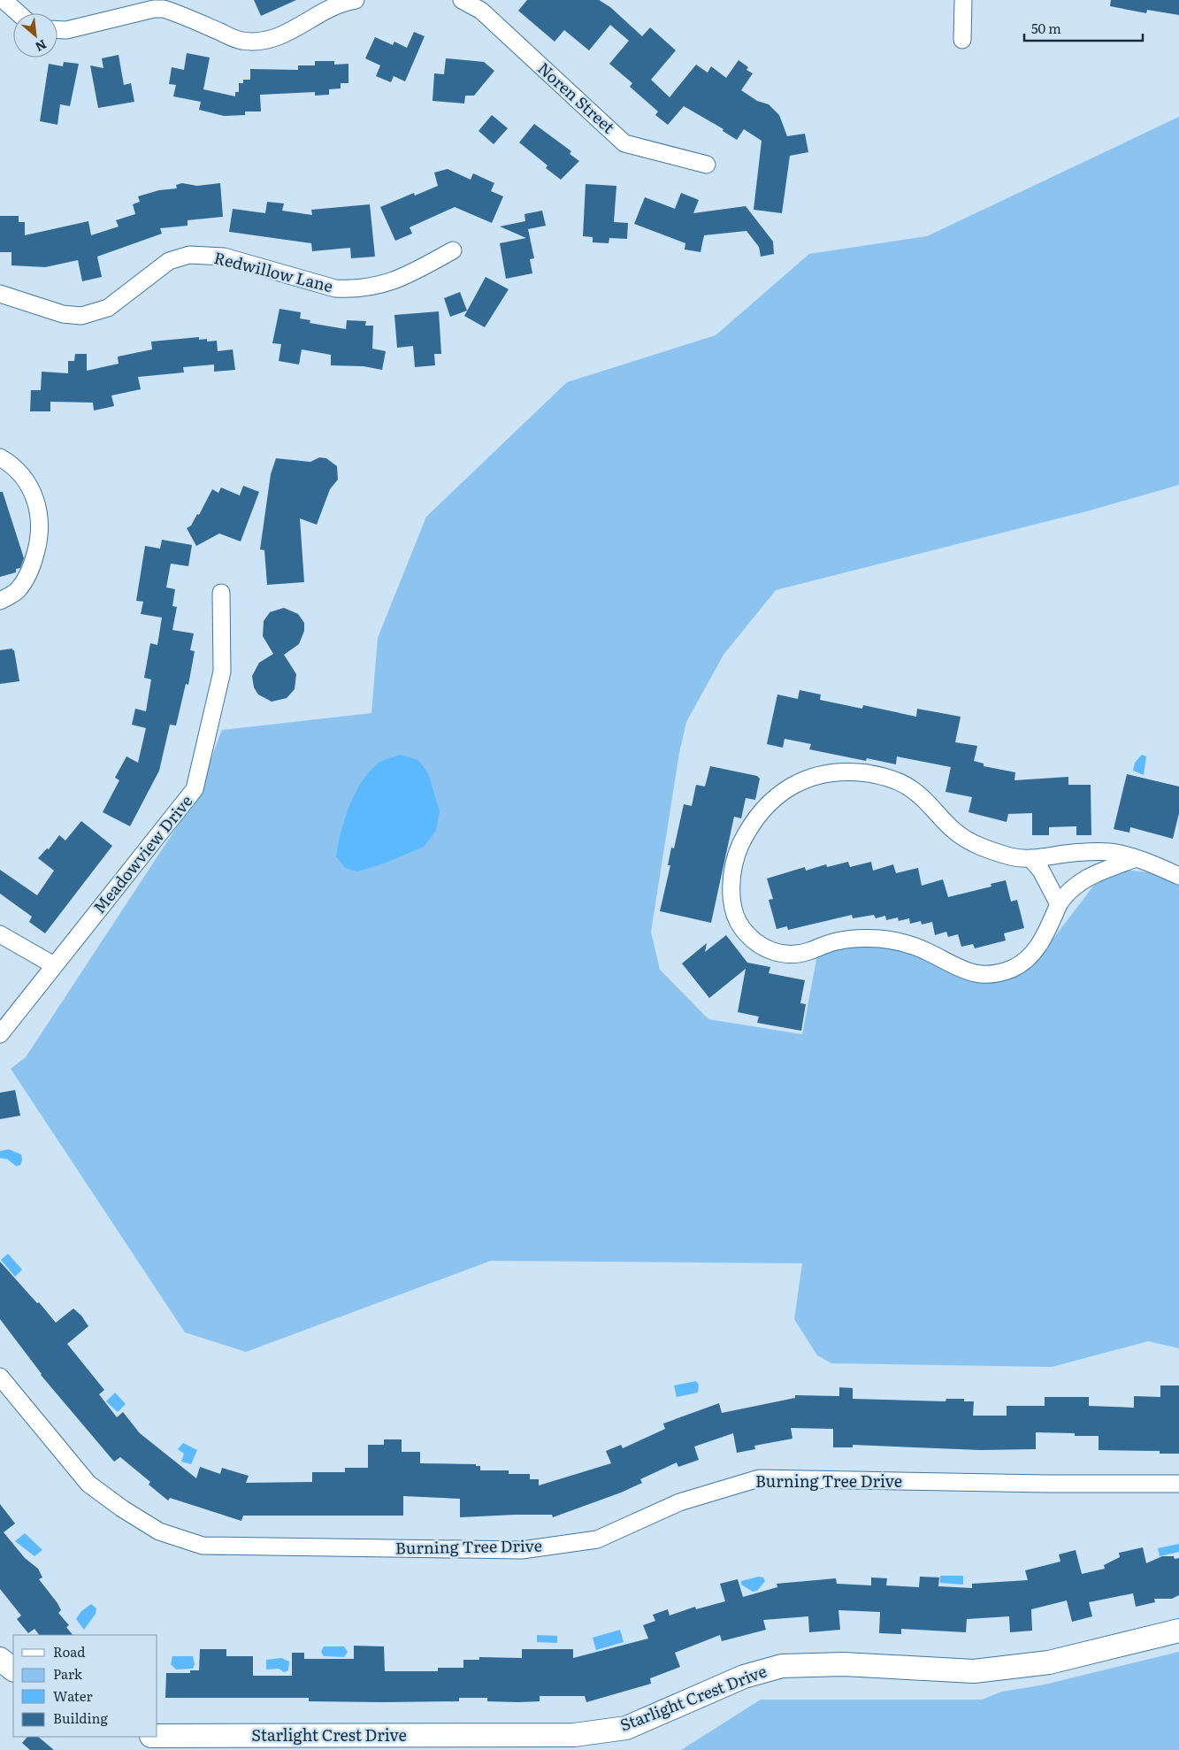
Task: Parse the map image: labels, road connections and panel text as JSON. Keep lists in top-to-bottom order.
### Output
{
  "streets": {
    "street": [
      "Noren Street",
      "Redwillow Lane",
      "Meadowview Drive",
      "Burning Tree Drive",
      "Starlight Crest Drive"
    ]
  },
  "legend": [
    "Road",
    "Park",
    "Water",
    "Building"
  ],
  "scale_bar": "50 m",
  "north": "bottom right"
}
